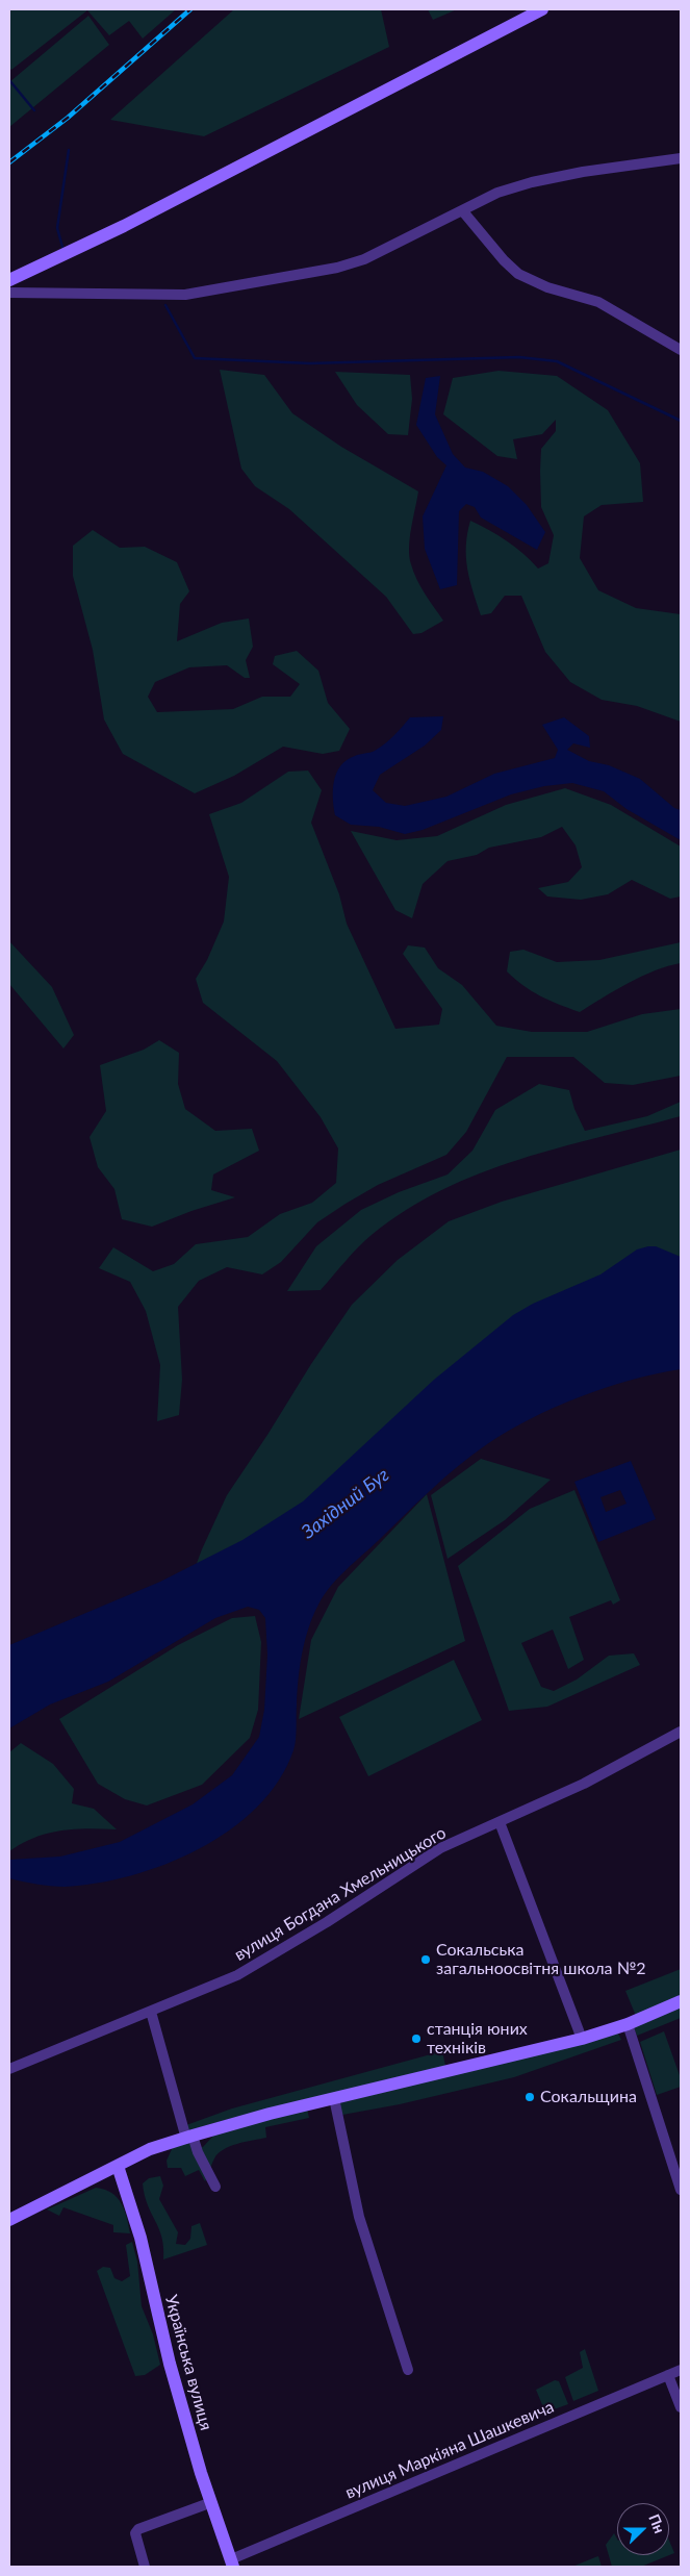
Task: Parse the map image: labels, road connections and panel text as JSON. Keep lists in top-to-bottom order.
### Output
{
  "streets": {
    "street": ["вулиця Богдана Хмельницького", "Українська вулиця", "вулиця Маркіяна Шашкевича"]
  },
  "crossings": [
    ["Українська вулиця", "вулиця Маркіяна Шашкевича"]
  ],
  "water": ["Західний Буг"],
  "places": ["Сокальська загальноосвітня школа №2", "станція юних техніків", "Сокальщина"],
  "north": "right"
}
